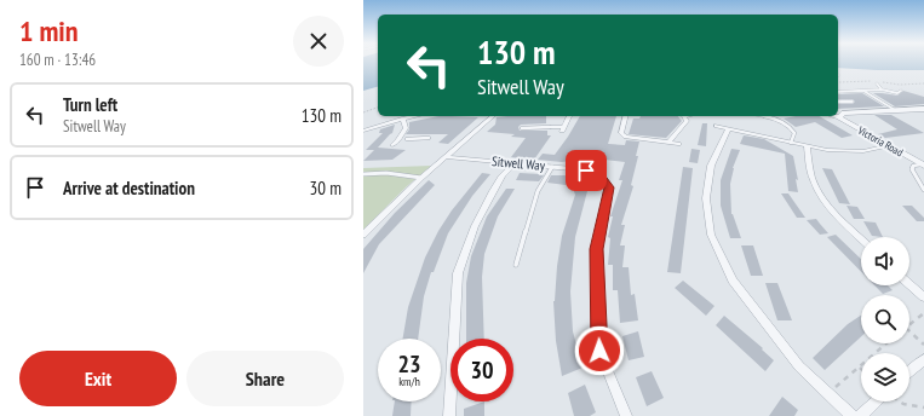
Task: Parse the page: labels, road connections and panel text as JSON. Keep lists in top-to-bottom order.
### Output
{
  "streets": {
    "street": ["Victoria Road", "Sitwell Way"]
  },
  "page": {
    "heading": ["1 min", "160 m · 13:46"],
    "turn": ["130 m", "Sitwell Way"],
    "list": [
      {
        "name": "Turn left",
        "note": "Sitwell Way",
        "value": "130 m"
      },
      {
        "name": "Arrive at destination",
        "value": "30 m"
      }
    ],
    "speed": "23 km/h",
    "limit": "30",
    "buttons": ["Exit", "Share"]
  }
}
